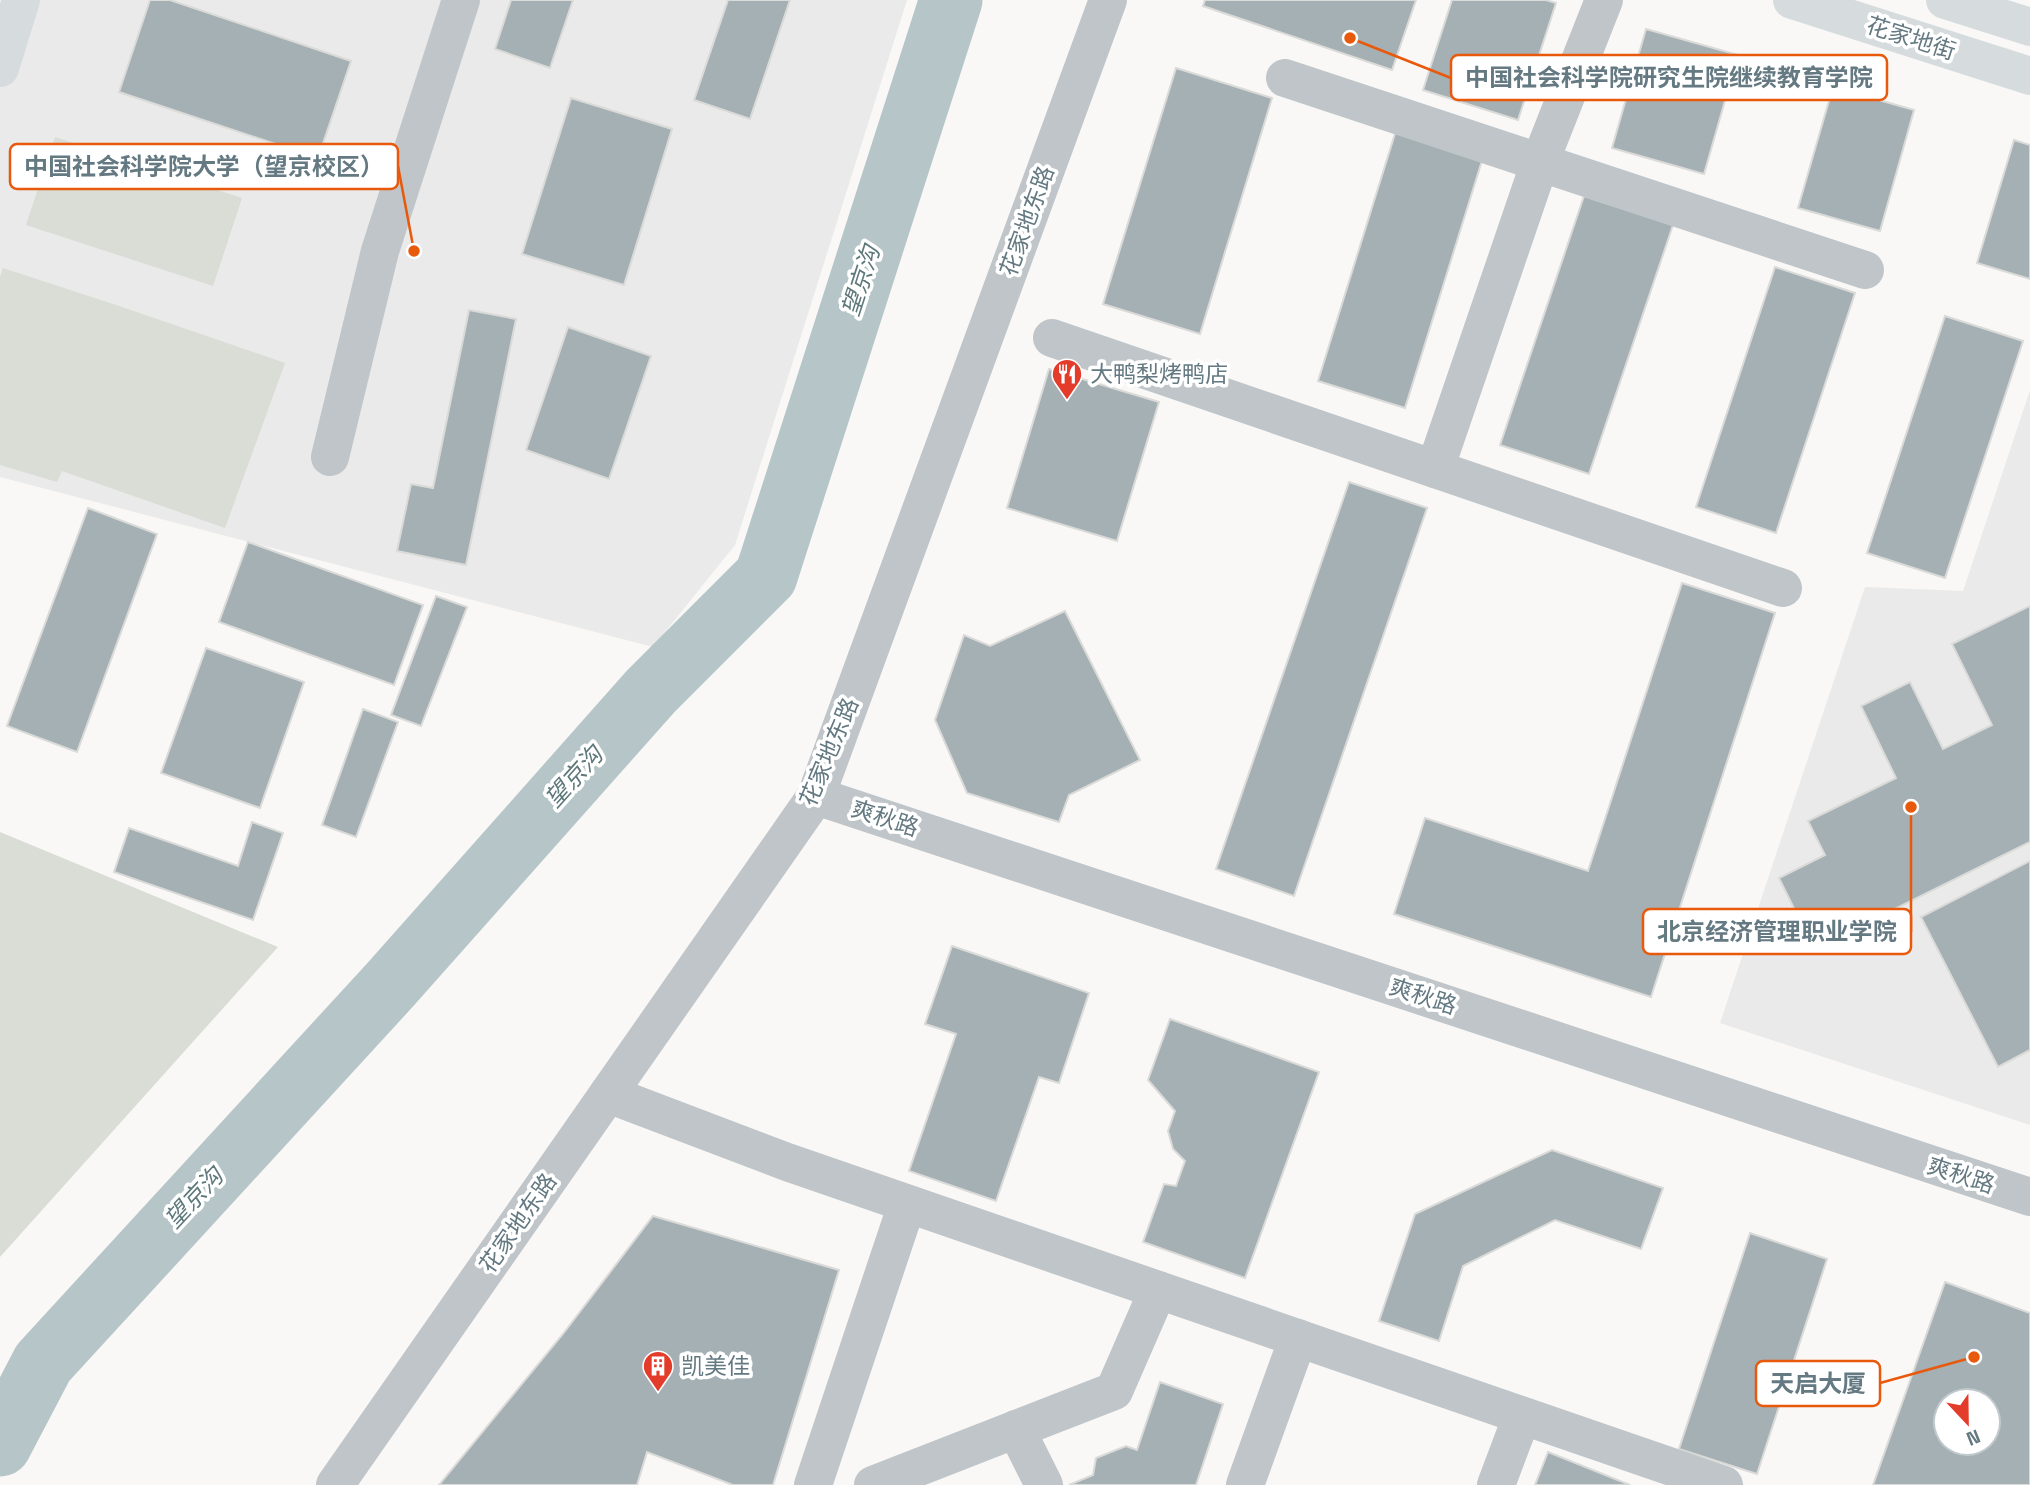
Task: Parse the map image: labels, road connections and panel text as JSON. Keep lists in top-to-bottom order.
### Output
{
  "streets": {
    "main road": ["花家地街"],
    "street": ["花家地东路", "爽秋路"]
  },
  "crossings": [
    ["花家地东路", "爽秋路"]
  ],
  "water": ["望京沟"],
  "places": {
    "other": [
      "中国社会科学院研究生院继续教育学院",
      "中国社会科学院大学（望京校区）",
      "北京经济管理职业学院",
      "天启大厦"
    ],
    "restaurant": ["大鸭梨烤鸭店"],
    "building": ["凯美佳"]
  },
  "north": "bottom"
}
